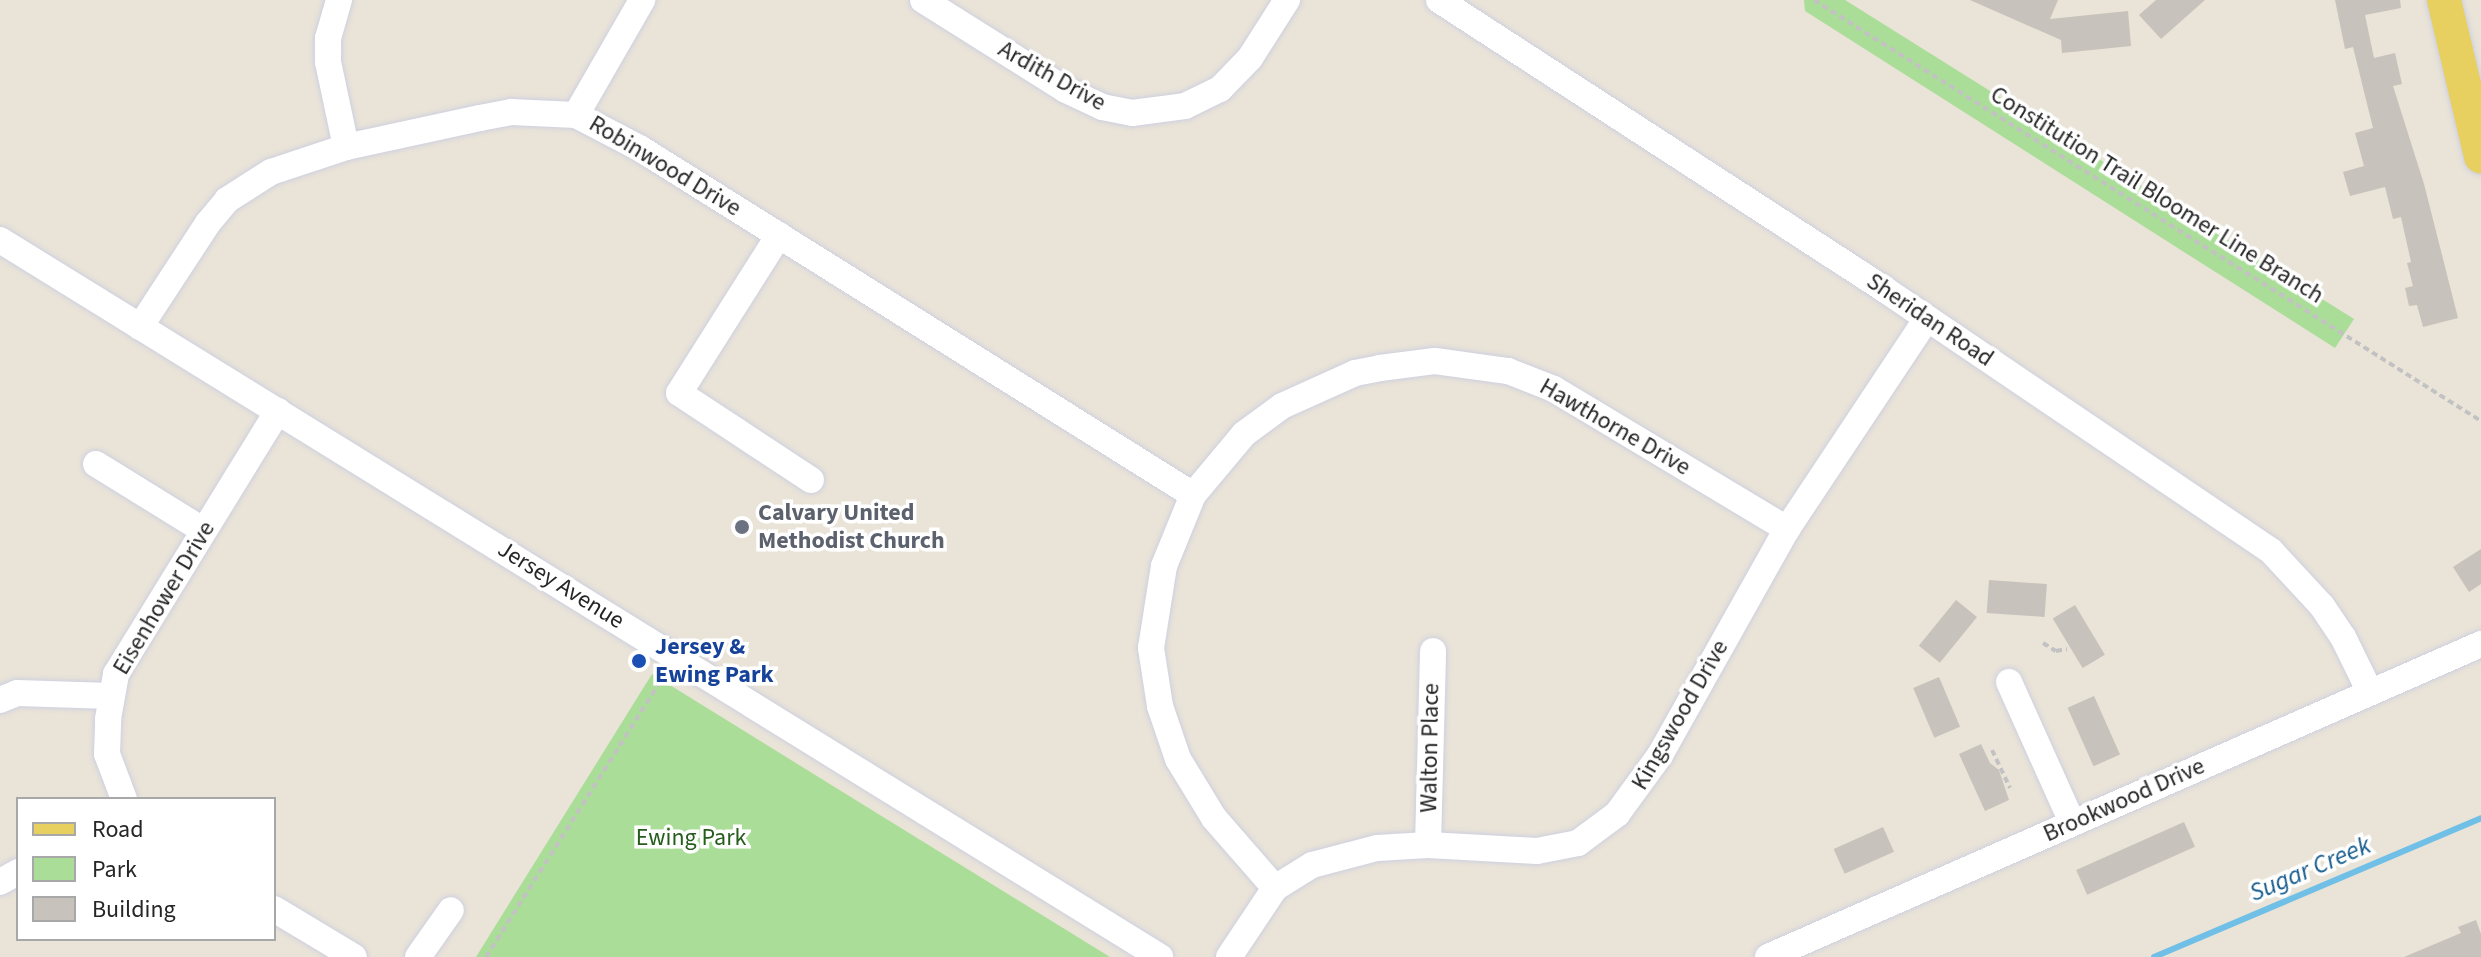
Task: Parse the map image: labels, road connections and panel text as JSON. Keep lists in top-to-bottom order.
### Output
{
  "streets": {
    "street": [
      "Ardith Drive",
      "Robinwood Drive",
      "Sheridan Road",
      "Hawthorne Drive",
      "Jersey Avenue",
      "Eisenhower Drive",
      "Kingswood Drive",
      "Walton Place",
      "Brookwood Drive"
    ],
    "path": ["Constitution Trail Bloomer Line Branch"]
  },
  "crossings": [
    ["Robinwood Drive", "Hawthorne Drive"],
    ["Robinwood Drive", "Jersey Avenue"],
    ["Sheridan Road", "Kingswood Drive"],
    ["Sheridan Road", "Brookwood Drive"],
    ["Hawthorne Drive", "Kingswood Drive"],
    ["Jersey Avenue", "Eisenhower Drive"],
    ["Kingswood Drive", "Walton Place"]
  ],
  "water": ["Sugar Creek"],
  "parks": ["Ewing Park"],
  "places": ["Calvary United Methodist Church", "Jersey & Ewing Park"],
  "legend": ["Road", "Park", "Building"]
}
